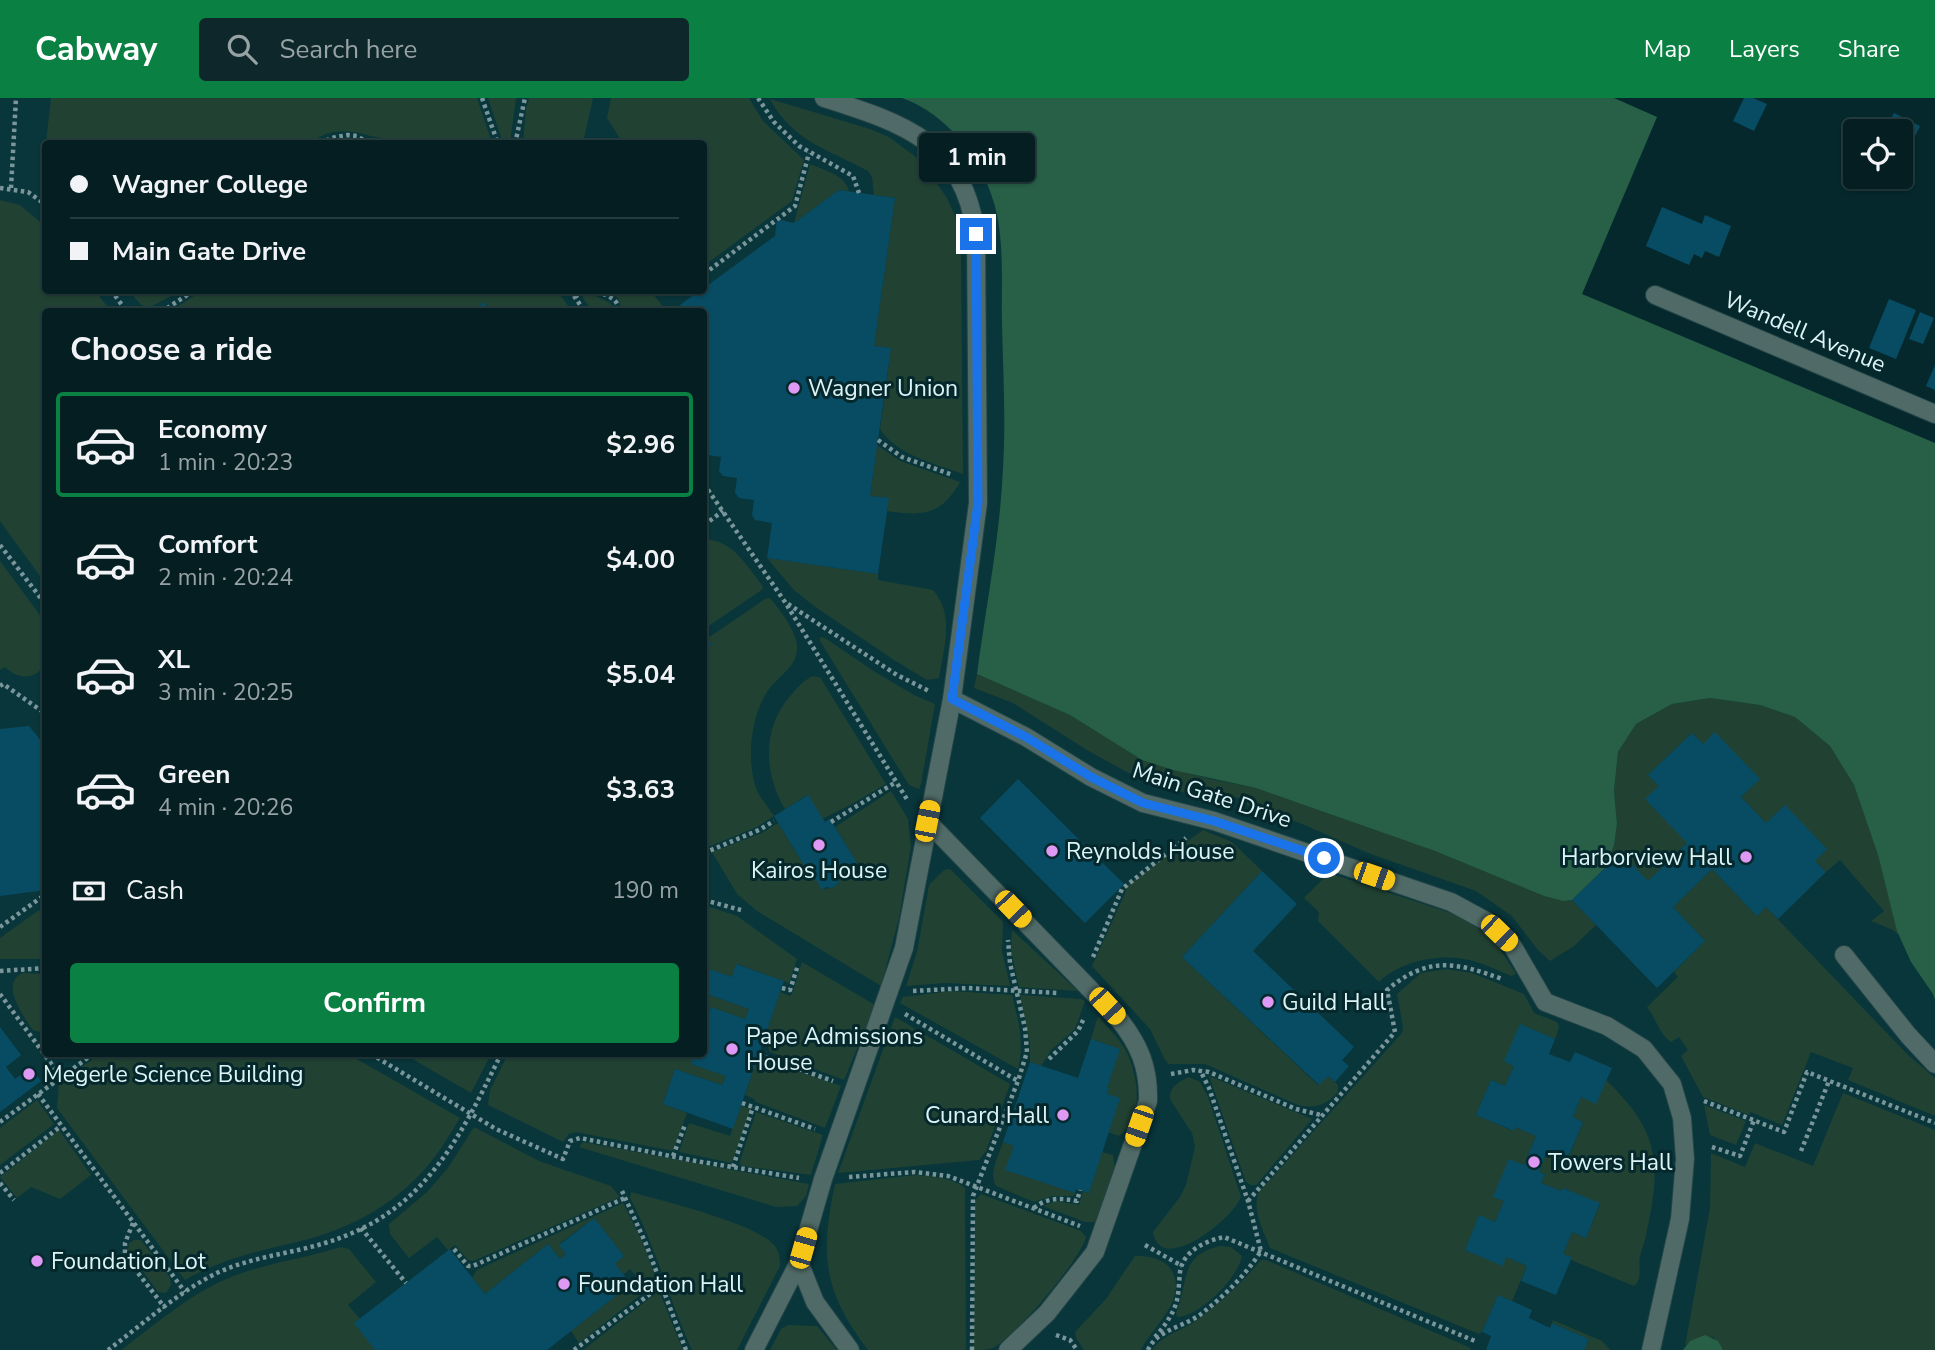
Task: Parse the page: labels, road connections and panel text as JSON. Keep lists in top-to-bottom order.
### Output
{
  "streets": {
    "street": ["Wandell Avenue", "Main Gate Drive"]
  },
  "places": [
    "Wagner Union",
    "Kairos House",
    "Reynolds House",
    "Harborview Hall",
    "Guild Hall",
    "Pape Admissions House",
    "Megerle Science Building",
    "Cunard Hall",
    "Towers Hall",
    "Foundation Lot",
    "Foundation Hall"
  ],
  "page": {
    "header": "Cabway",
    "search": "Search here",
    "nav": ["Map", "Layers", "Share"],
    "bubble": "1 min",
    "banner": ["Wagner College", "Main Gate Drive"],
    "heading": "Choose a ride",
    "list": [
      {
        "name": "Economy",
        "note": "1 min · 20:23",
        "value": "$2.96"
      },
      {
        "name": "Comfort",
        "note": "2 min · 20:24",
        "value": "$4.00"
      },
      {
        "name": "XL",
        "note": "3 min · 20:25",
        "value": "$5.04"
      },
      {
        "name": "Green",
        "note": "4 min · 20:26",
        "value": "$3.63"
      }
    ],
    "pay": ["Cash", "190 m"],
    "buttons": "Confirm"
  }
}
